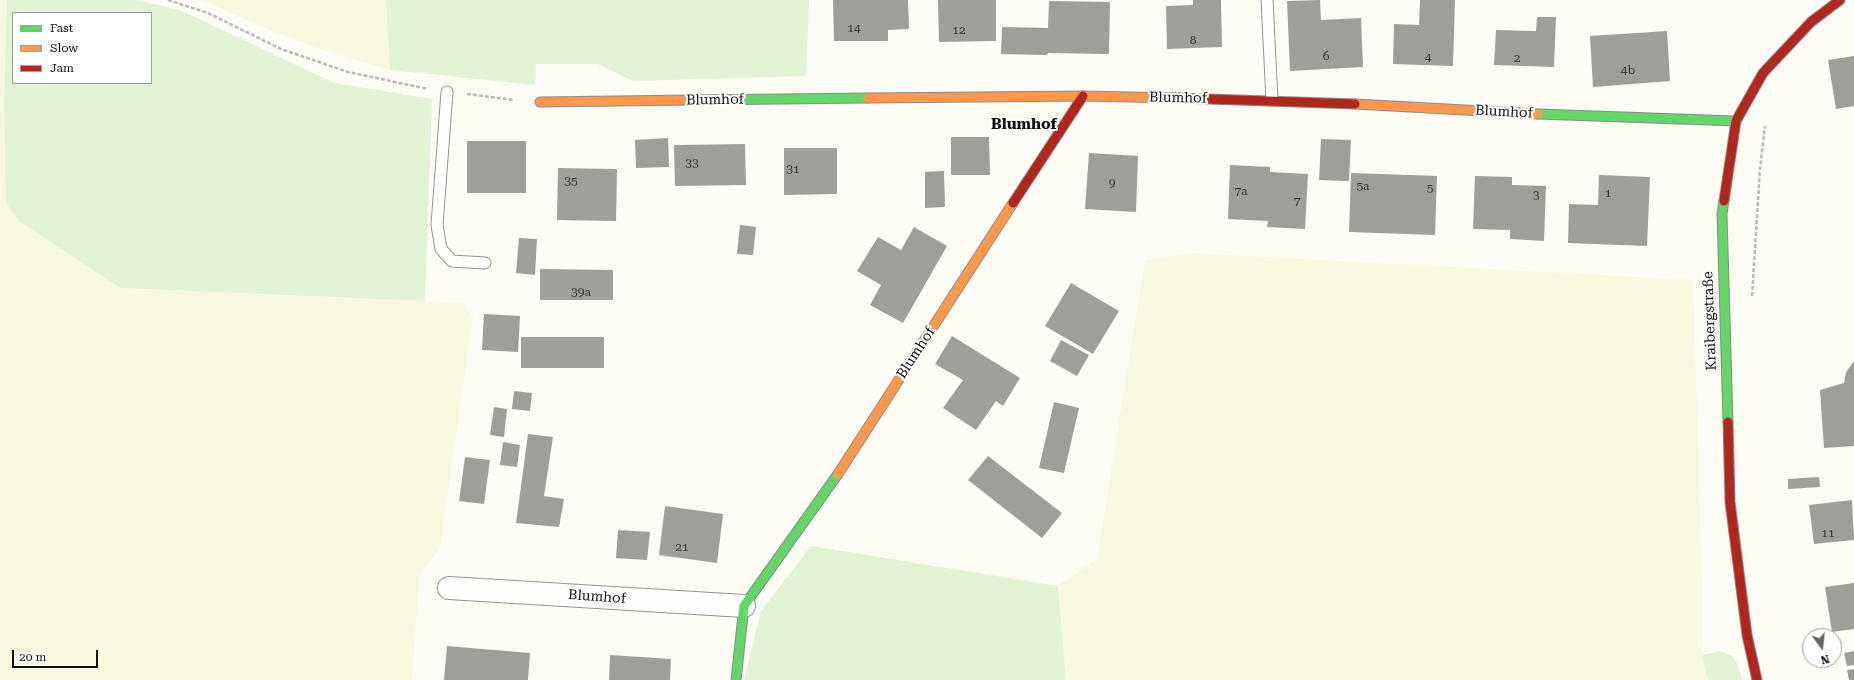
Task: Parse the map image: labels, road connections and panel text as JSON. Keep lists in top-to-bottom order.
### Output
{
  "streets": {
    "street": ["Blumhof", "Kraibergstraße"]
  },
  "crossings": [
    ["Blumhof", "Kraibergstraße"]
  ],
  "districts": ["Blumhof"],
  "house_numbers": [
    "14",
    "12",
    "8",
    "6",
    "4",
    "2",
    "4b",
    "33",
    "31",
    "35",
    "9",
    "5a",
    "5",
    "7a",
    "1",
    "3",
    "7",
    "39a",
    "11",
    "21"
  ],
  "legend": ["Fast", "Slow", "Jam"],
  "scale_bar": "20 m",
  "north": "bottom"
}
